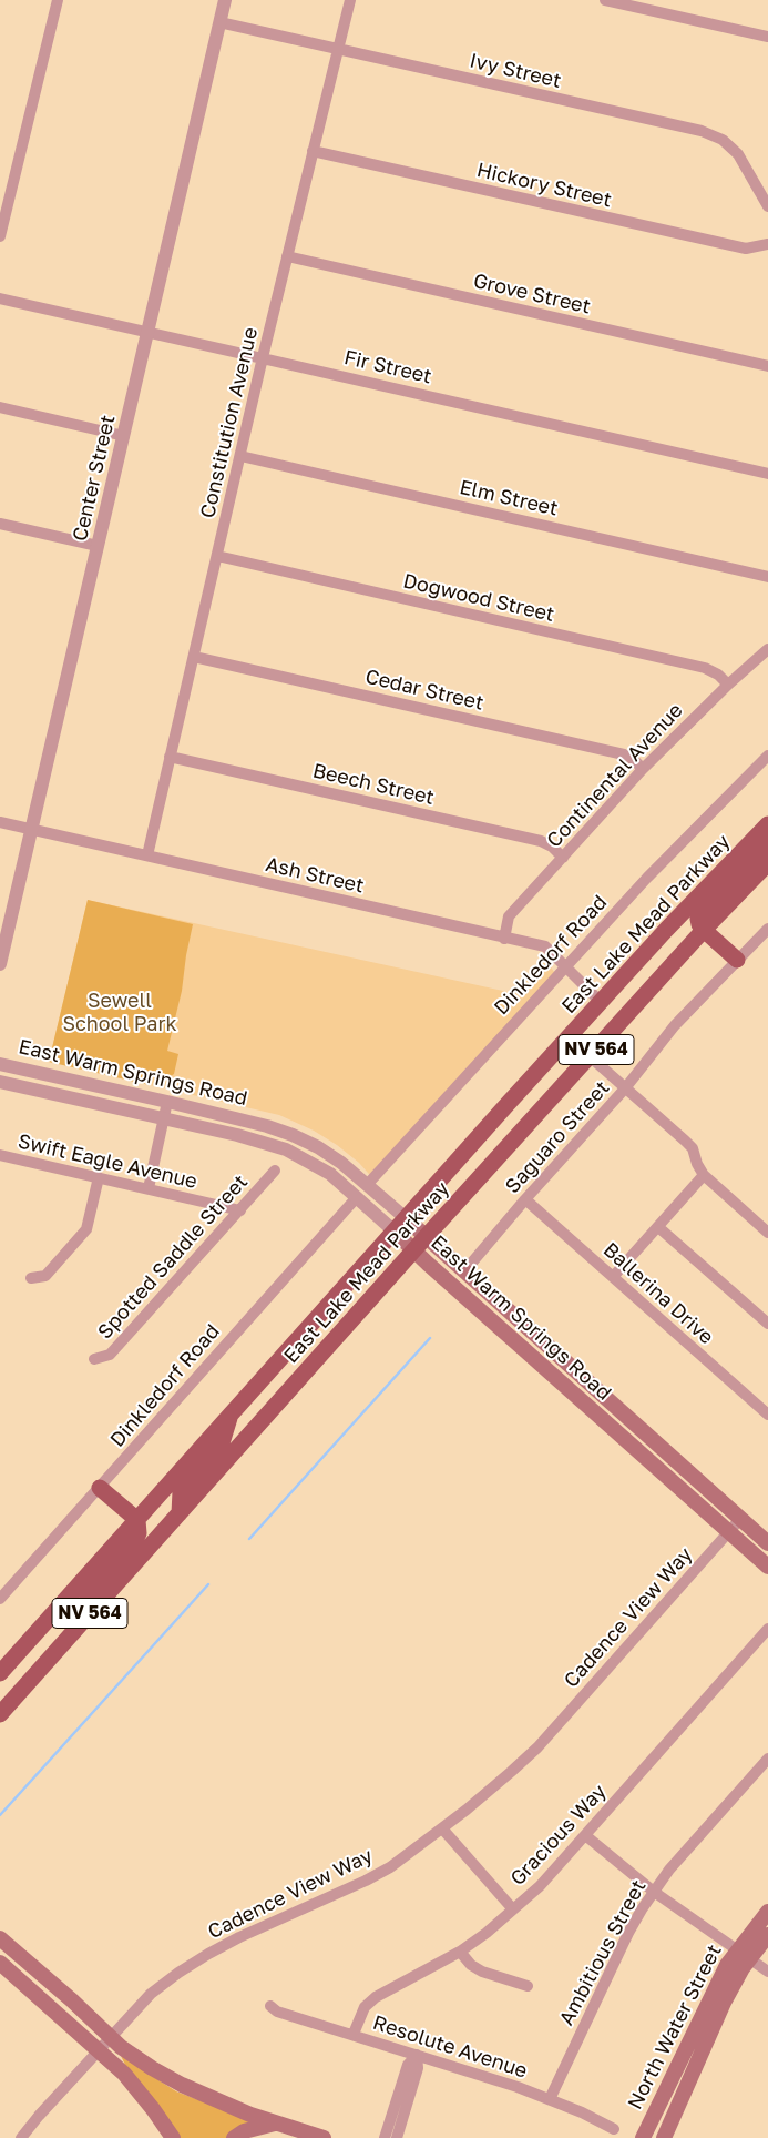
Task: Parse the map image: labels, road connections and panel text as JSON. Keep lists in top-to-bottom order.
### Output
{
  "streets": {
    "main road": [
      "East Lake Mead Parkway",
      "NV 564",
      "East Warm Springs Road",
      "North Water Street"
    ],
    "street": [
      "Ivy Street",
      "Hickory Street",
      "Grove Street",
      "Fir Street",
      "Constitution Avenue",
      "Center Street",
      "Elm Street",
      "Dogwood Street",
      "Cedar Street",
      "Continental Avenue",
      "Beech Street",
      "Ash Street",
      "Dinkledorf Road",
      "Saguaro Street",
      "Swift Eagle Avenue",
      "Spotted Saddle Street",
      "Ballerina Drive",
      "Cadence View Way",
      "Gracious Way",
      "Ambitious Street",
      "Resolute Avenue"
    ]
  },
  "crossings": [
    ["Ivy Street", "Constitution Avenue"],
    ["Ivy Street", "Center Street"],
    ["Hickory Street", "Constitution Avenue"],
    ["Grove Street", "Constitution Avenue"],
    ["Fir Street", "Constitution Avenue"],
    ["Fir Street", "Center Street"],
    ["Constitution Avenue", "Elm Street"],
    ["Constitution Avenue", "Dogwood Street"],
    ["Constitution Avenue", "Cedar Street"],
    ["Constitution Avenue", "Beech Street"],
    ["Constitution Avenue", "Ash Street"],
    ["Center Street", "Ash Street"],
    ["Dogwood Street", "Continental Avenue"],
    ["Cedar Street", "Continental Avenue"],
    ["Continental Avenue", "Beech Street"],
    ["Continental Avenue", "Ash Street"],
    ["Ash Street", "East Lake Mead Parkway"],
    ["Ash Street", "Dinkledorf Road"],
    ["East Lake Mead Parkway", "East Warm Springs Road"],
    ["Dinkledorf Road", "East Warm Springs Road"],
    ["East Warm Springs Road", "Saguaro Street"],
    ["East Warm Springs Road", "Cadence View Way"],
    ["Saguaro Street", "Ballerina Drive"],
    ["Swift Eagle Avenue", "Spotted Saddle Street"],
    ["Gracious Way", "Resolute Avenue"],
    ["Ambitious Street", "Resolute Avenue"]
  ],
  "parks": ["Sewell School Park"]
}
